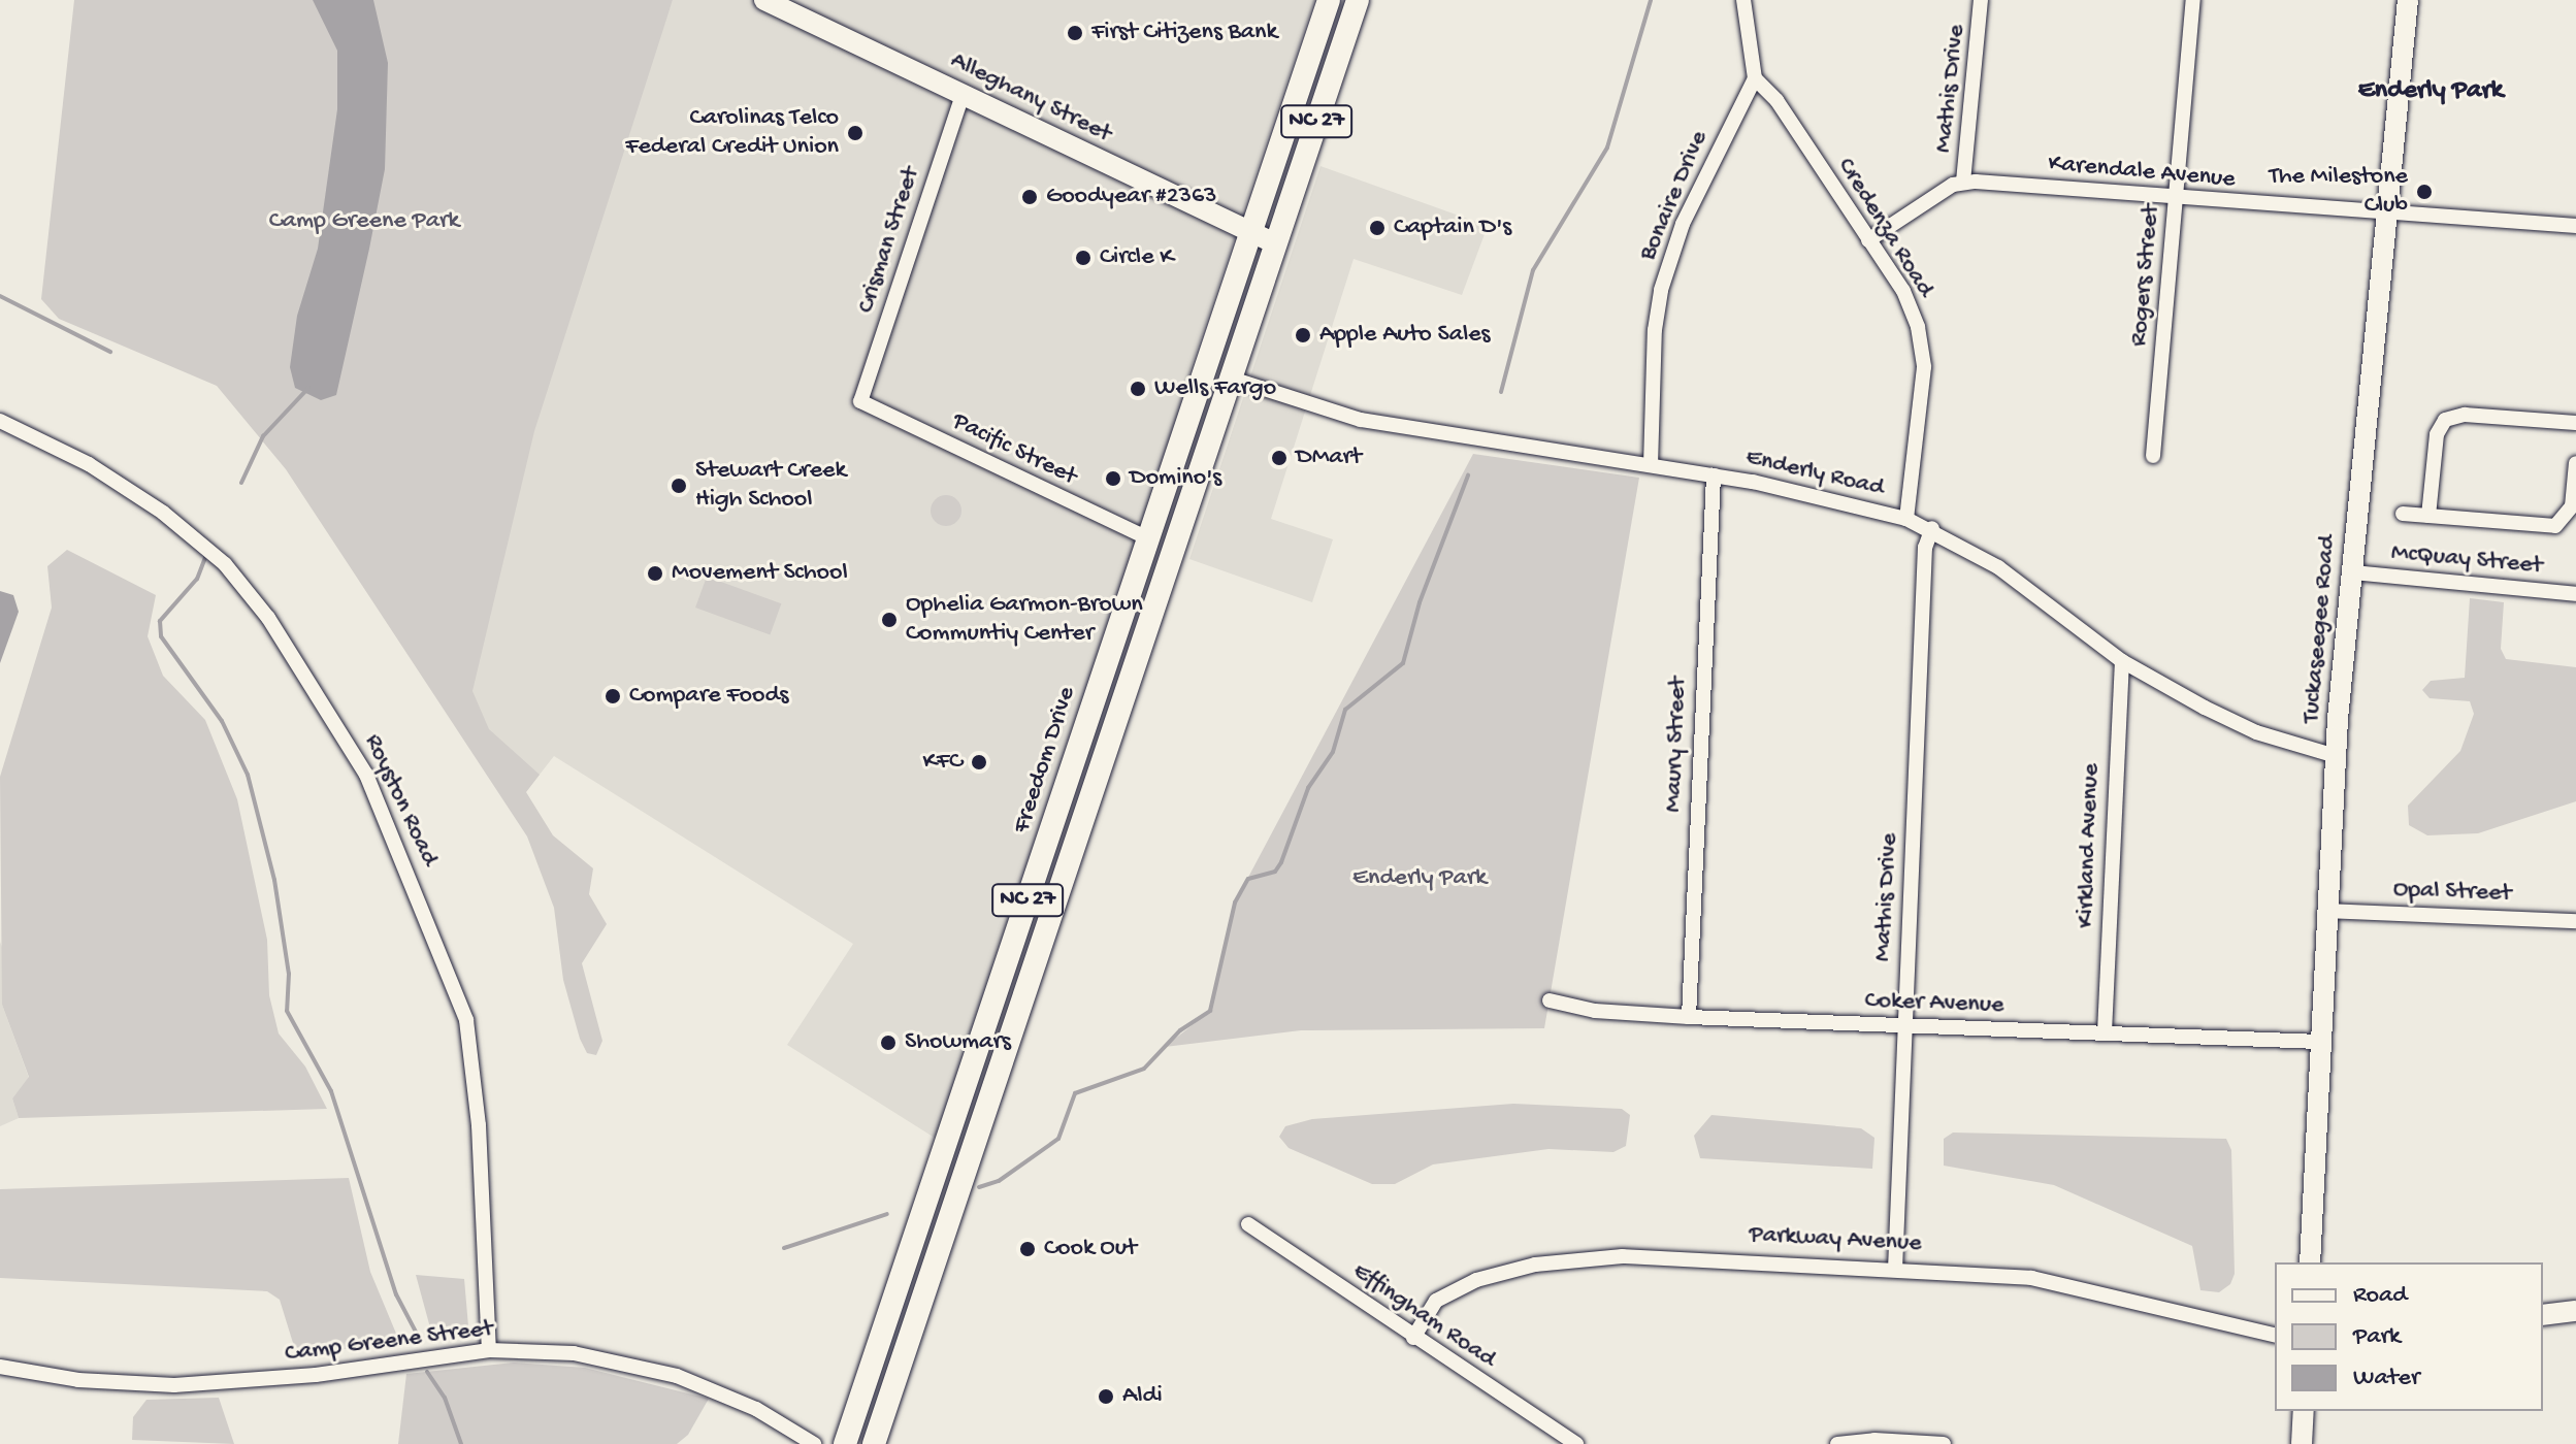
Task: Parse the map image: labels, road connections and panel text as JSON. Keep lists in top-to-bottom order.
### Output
{
  "streets": {
    "main road": [
      "Alleghany Street",
      "NC 27",
      "Tuckaseegee Road",
      "Freedom Drive"
    ],
    "street": [
      "Mathis Drive",
      "Karendale Avenue",
      "Bonaire Drive",
      "Credenza Road",
      "Crisman Street",
      "Rogers Street",
      "Pacific Street",
      "Enderly Road",
      "McQuay Street",
      "Maury Street",
      "Royston Road",
      "Kirkland Avenue",
      "Opal Street",
      "Coker Avenue",
      "Parkway Avenue",
      "Effingham Road",
      "Camp Greene Street"
    ]
  },
  "crossings": [
    ["Mathis Drive", "Karendale Avenue"],
    ["Mathis Drive", "Enderly Road"],
    ["Mathis Drive", "Coker Avenue"],
    ["Mathis Drive", "Parkway Avenue"],
    ["Alleghany Street", "NC 27"],
    ["Alleghany Street", "Crisman Street"],
    ["Alleghany Street", "Freedom Drive"],
    ["NC 27", "Enderly Road"],
    ["Karendale Avenue", "Rogers Street"],
    ["Karendale Avenue", "Tuckaseegee Road"],
    ["Bonaire Drive", "Credenza Road"],
    ["Bonaire Drive", "Enderly Road"],
    ["Credenza Road", "Enderly Road"],
    ["Crisman Street", "Pacific Street"],
    ["Pacific Street", "Freedom Drive"],
    ["Enderly Road", "Tuckaseegee Road"],
    ["Enderly Road", "Maury Street"],
    ["Enderly Road", "Kirkland Avenue"],
    ["McQuay Street", "Tuckaseegee Road"],
    ["Tuckaseegee Road", "Opal Street"],
    ["Tuckaseegee Road", "Coker Avenue"],
    ["Maury Street", "Coker Avenue"],
    ["Royston Road", "Camp Greene Street"],
    ["Kirkland Avenue", "Coker Avenue"],
    ["Parkway Avenue", "Effingham Road"]
  ],
  "districts": ["Enderly Park"],
  "parks": ["Camp Greene Park", "Enderly Park"],
  "places": [
    "First Citizens Bank",
    "Carolinas Telco Federal Credit Union",
    "The Milestone Club",
    "Goodyear #2363",
    "Captain D's",
    "Circle K",
    "Apple Auto Sales",
    "Wells Fargo",
    "DMart",
    "Domino's",
    "Stewart Creek High School",
    "Movement School",
    "Ophelia Garmon-Brown Communtiy Center",
    "Compare Foods",
    "KFC",
    "Showmars",
    "Cook Out",
    "Aldi"
  ],
  "legend": ["Road", "Park", "Water"]
}
